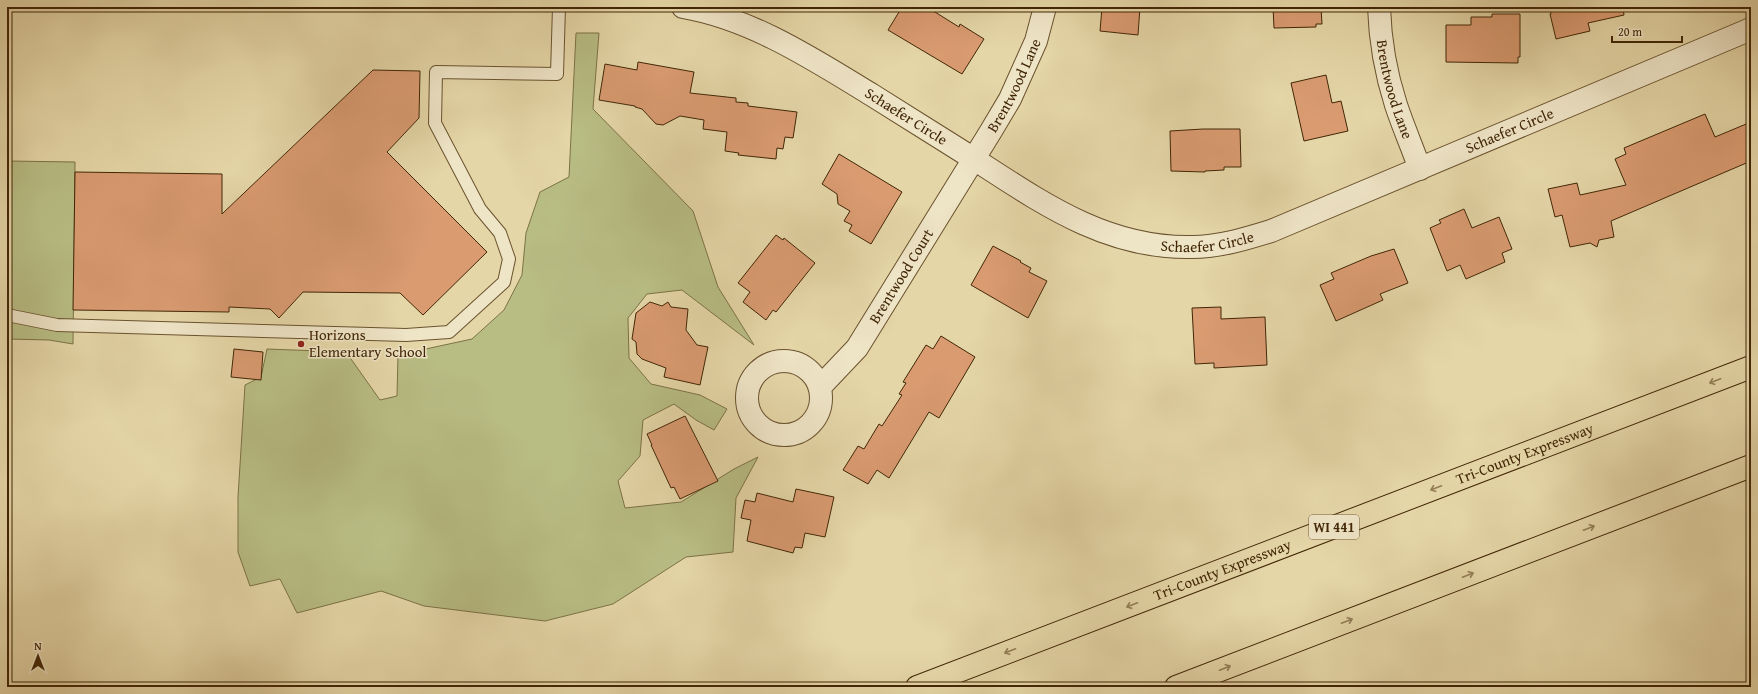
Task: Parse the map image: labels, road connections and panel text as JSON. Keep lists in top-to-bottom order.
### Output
{
  "streets": {
    "highway": ["Tri-County Expressway", "WI 441"],
    "street": ["Brentwood Lane", "Schaefer Circle", "Brentwood Court"]
  },
  "crossings": [
    ["Brentwood Lane", "Schaefer Circle"],
    ["Brentwood Lane", "Brentwood Court"],
    ["Schaefer Circle", "Brentwood Court"]
  ],
  "places": ["Horizons Elementary School"],
  "scale_bar": "20 m",
  "north": "top"
}
